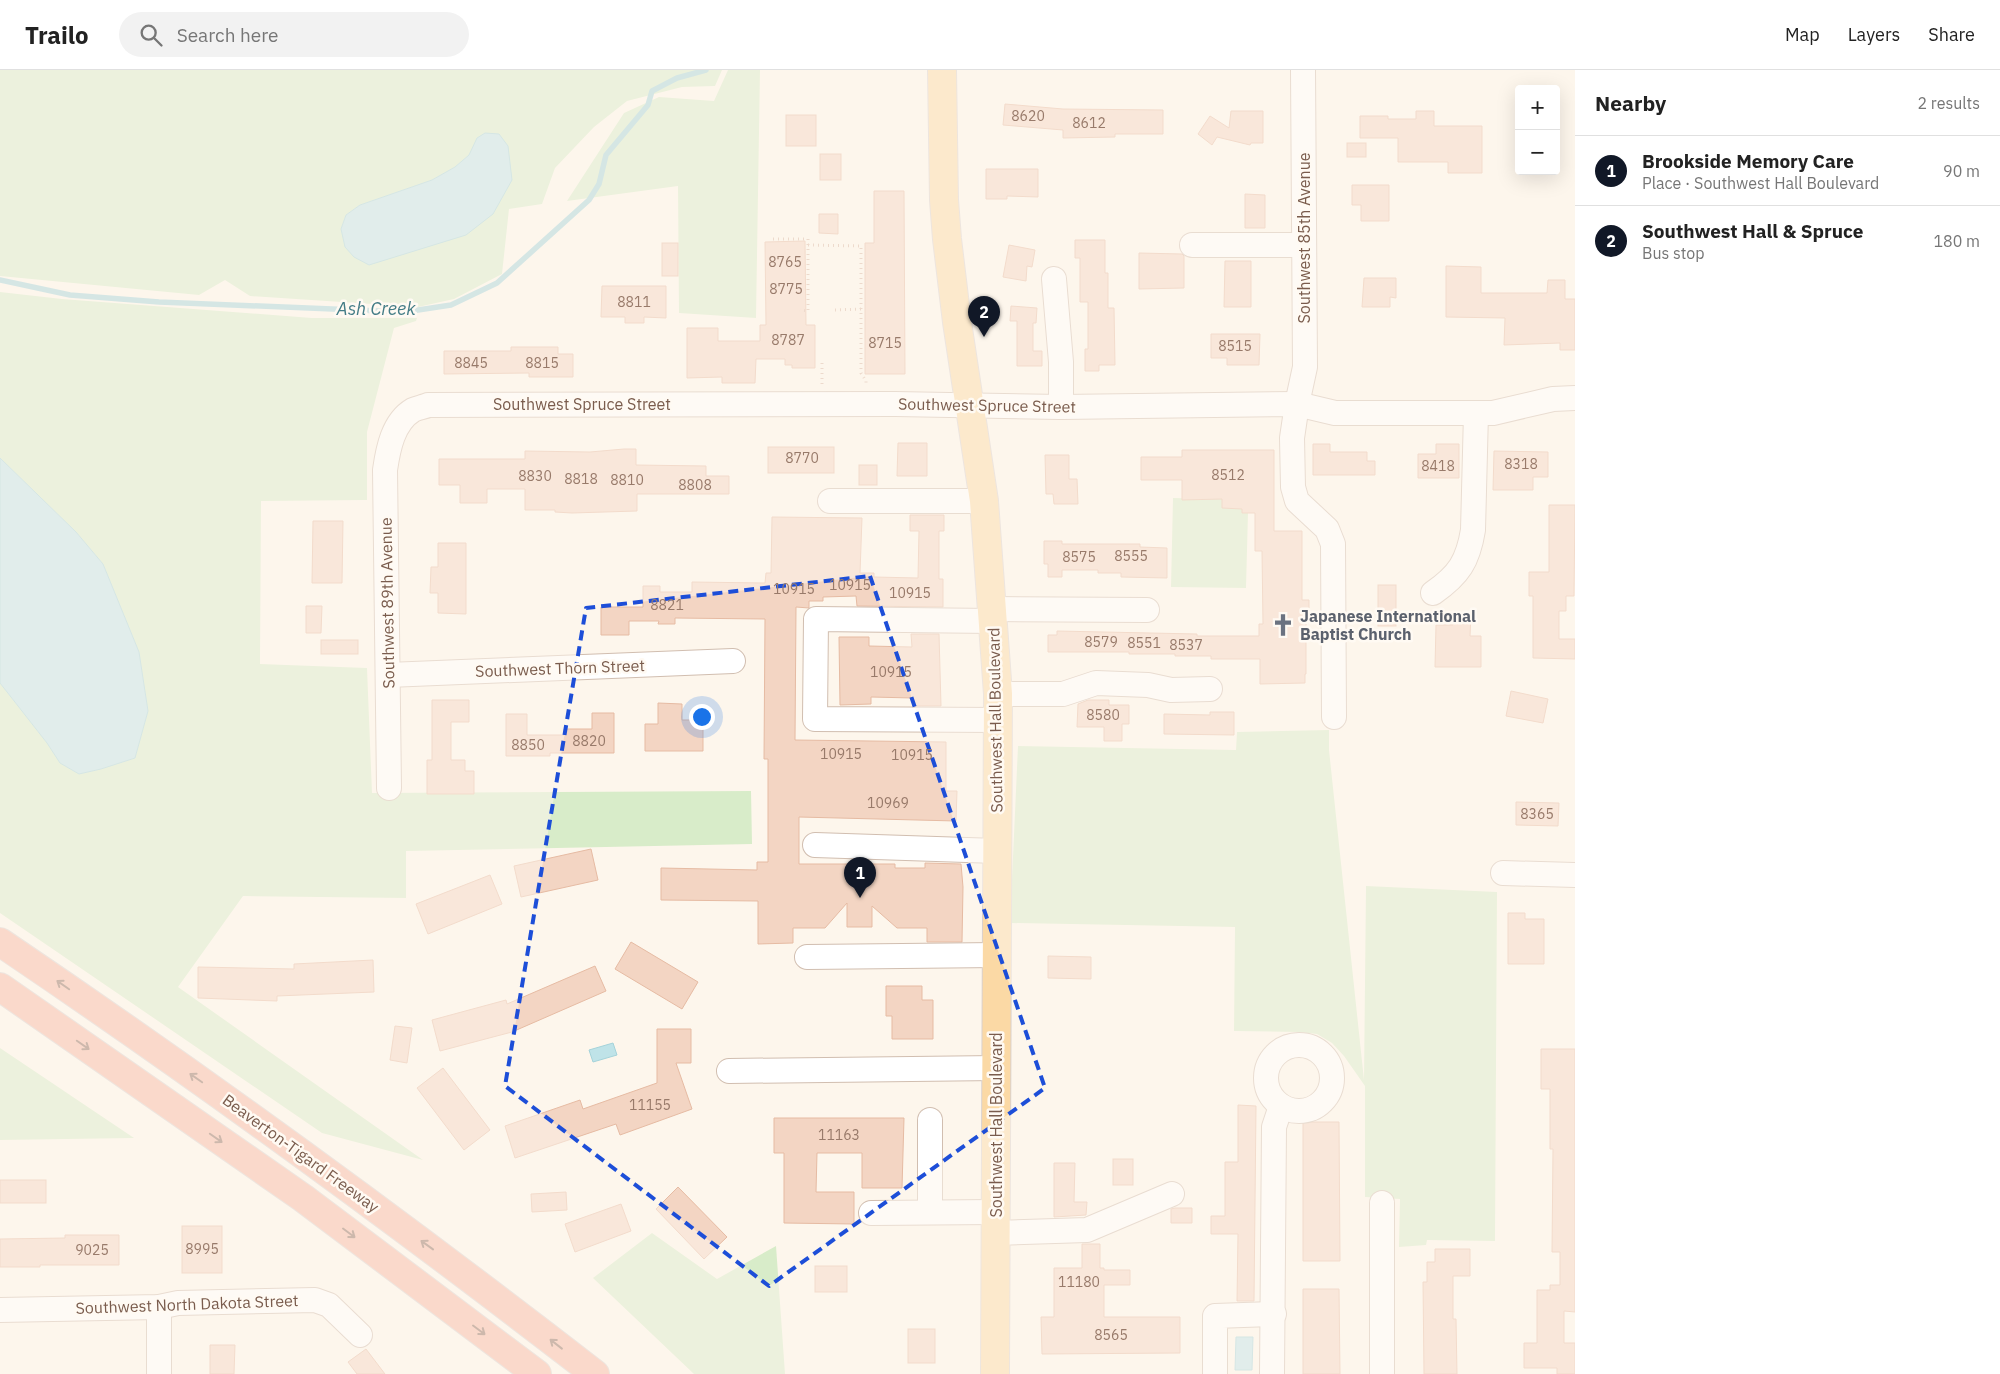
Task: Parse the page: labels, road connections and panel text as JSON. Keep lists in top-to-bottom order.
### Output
{
  "streets": {
    "highway": ["Beaverton-Tigard Freeway"],
    "main road": ["Southwest Hall Boulevard"],
    "street": [
      "Southwest 85th Avenue",
      "Southwest Spruce Street",
      "Southwest 89th Avenue",
      "Southwest Thorn Street",
      "Southwest North Dakota Street"
    ]
  },
  "crossings": [
    ["Southwest 85th Avenue", "Southwest Spruce Street"],
    ["Southwest Spruce Street", "Southwest 89th Avenue"],
    ["Southwest Spruce Street", "Southwest Hall Boulevard"],
    ["Southwest 89th Avenue", "Southwest Thorn Street"]
  ],
  "water": ["Ash Creek"],
  "places": {
    "church": ["Japanese International Baptist Church"]
  },
  "house_numbers": [
    "8620",
    "8612",
    "8765",
    "8775",
    "8811",
    "8787",
    "8715",
    "8515",
    "8845",
    "8815",
    "8770",
    "8318",
    "8418",
    "8512",
    "8830",
    "8818",
    "8810",
    "8808",
    "8555",
    "8575",
    "10915",
    "10915",
    "10915",
    "8821",
    "8579",
    "8551",
    "8537",
    "10915",
    "8580",
    "8820",
    "8850",
    "10915",
    "10915",
    "10969",
    "8365",
    "11155",
    "11163",
    "8995",
    "9025",
    "11180",
    "8565"
  ],
  "page": {
    "header": "Trailo",
    "search": "Search here",
    "nav": ["Map", "Layers", "Share"],
    "heading": ["Nearby", "2 results"],
    "map_buttons": ["+", "−"],
    "list": [
      {
        "mark": "1",
        "name": "Brookside Memory Care",
        "note": "Place · Southwest Hall Boulevard",
        "value": "90 m"
      },
      {
        "mark": "2",
        "name": "Southwest Hall & Spruce",
        "note": "Bus stop",
        "value": "180 m"
      }
    ],
    "pins": ["2", "1"]
  }
}
